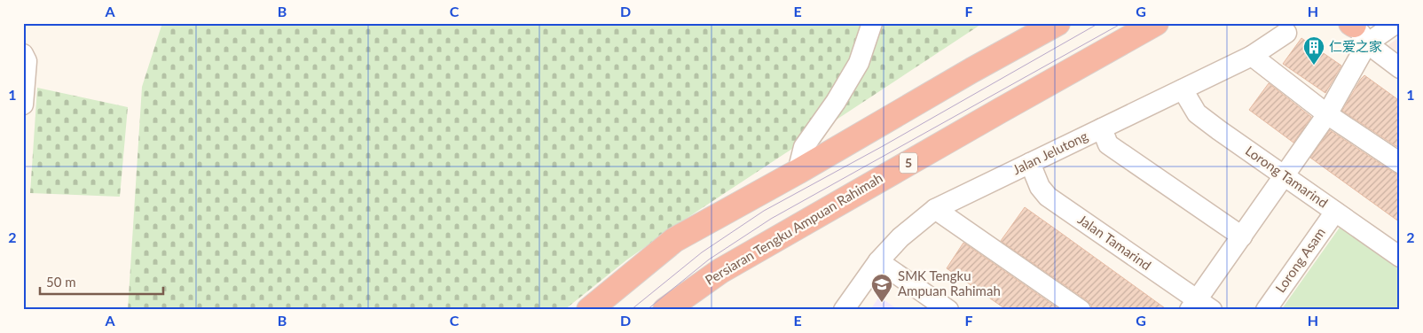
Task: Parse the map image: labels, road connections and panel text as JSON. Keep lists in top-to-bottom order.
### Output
{
  "streets": {
    "highway": ["5", "Persiaran Tengku Ampuan Rahimah"],
    "street": [
      "Jalan Jelutong",
      "Lorong Tamarind",
      "Jalan Tamarind",
      "Lorong Asam"
    ]
  },
  "crossings": [
    ["Jalan Jelutong", "Lorong Tamarind"],
    ["Jalan Jelutong", "Jalan Tamarind"],
    ["Lorong Tamarind", "Lorong Asam"]
  ],
  "places": {
    "building": ["仁爱之家"],
    "school or university": ["SMK Tengku Ampuan Rahimah"]
  },
  "scale_bar": "50 m",
  "grid": {
    "columns": [
      "A",
      "B",
      "C",
      "D",
      "E",
      "F",
      "G",
      "H"
    ],
    "rows": ["1", "2"]
  }
}
